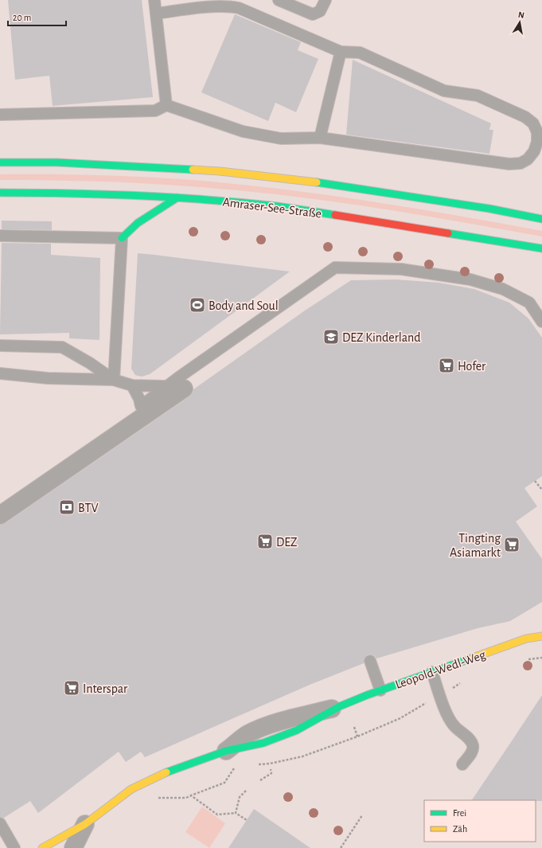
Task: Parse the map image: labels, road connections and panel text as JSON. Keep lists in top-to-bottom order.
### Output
{
  "streets": {
    "main road": ["Amraser-See-Straße", "Leopold-Wedl-Weg"]
  },
  "places": {
    "sports": ["Body and Soul"],
    "school or university": ["DEZ Kinderland"],
    "supermarket": [
      "Hofer",
      "DEZ",
      "Tingting Asiamarkt",
      "Interspar"
    ],
    "bank": ["BTV"]
  },
  "legend": ["Frei", "Zäh"],
  "scale_bar": "20 m",
  "north": "top"
}
